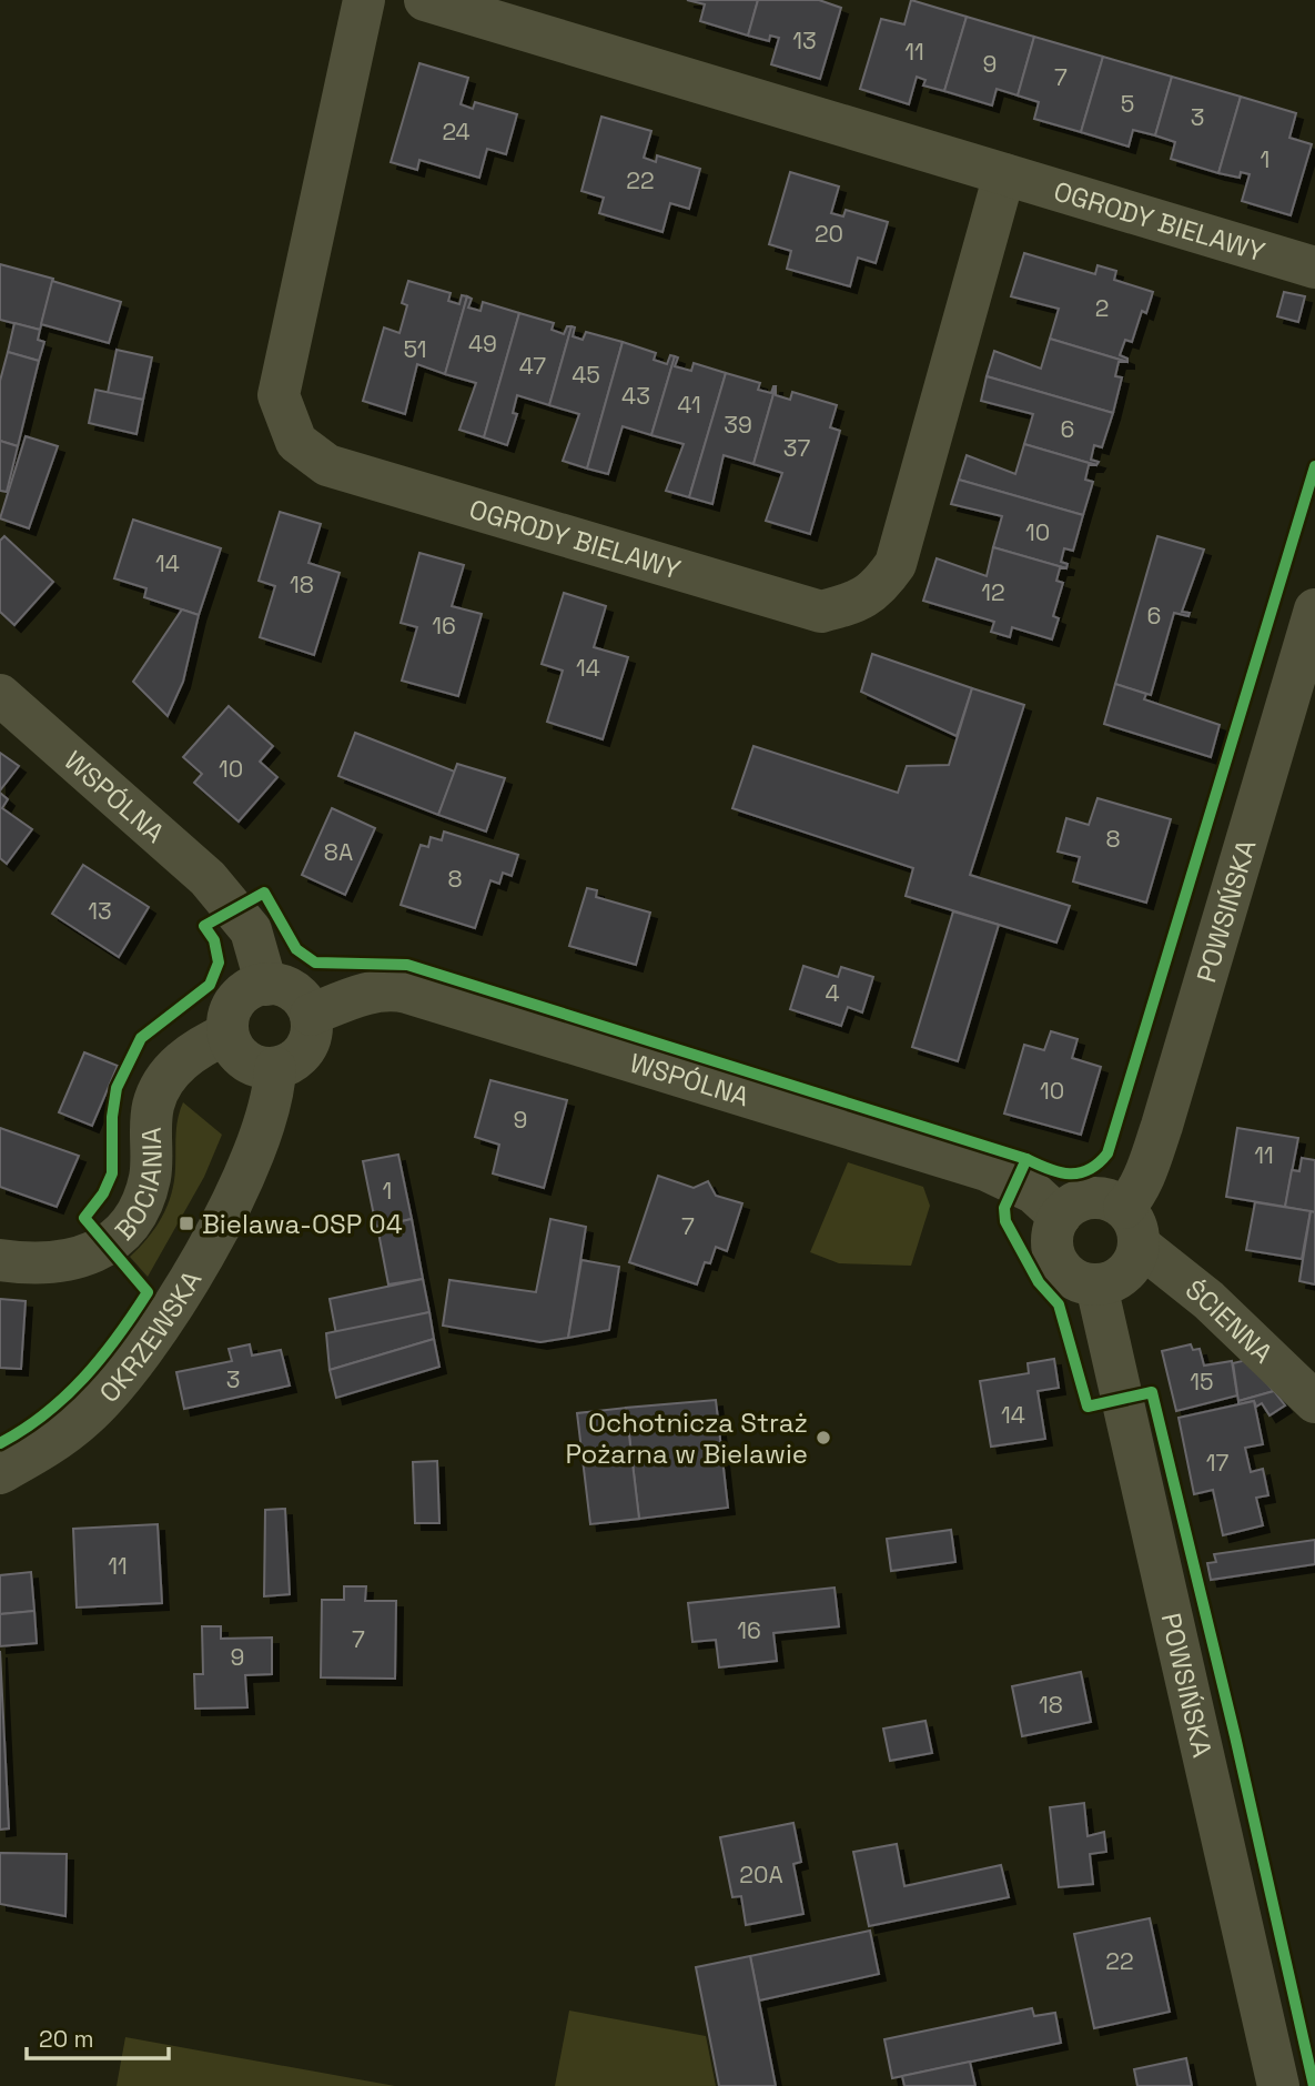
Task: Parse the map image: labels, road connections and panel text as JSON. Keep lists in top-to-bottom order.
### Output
{
  "streets": {
    "street": [
      "OGRODY BIELAWY",
      "WSPÓLNA",
      "POWSIŃSKA",
      "BOCIANIA",
      "ŚCIENNA",
      "OKRZEWSKA"
    ]
  },
  "crossings": [
    ["WSPÓLNA", "POWSIŃSKA"],
    ["WSPÓLNA", "BOCIANIA"],
    ["WSPÓLNA", "ŚCIENNA"],
    ["WSPÓLNA", "OKRZEWSKA"],
    ["POWSIŃSKA", "ŚCIENNA"],
    ["BOCIANIA", "OKRZEWSKA"]
  ],
  "places": {
    "transit": ["Bielawa-OSP 04"],
    "other": ["Ochotnicza Straż Pożarna w Bielawie"]
  },
  "house_numbers": [
    "13",
    "11",
    "9",
    "7",
    "5",
    "3",
    "24",
    "1",
    "22",
    "20",
    "2",
    "49",
    "51",
    "47",
    "45",
    "43",
    "41",
    "39",
    "6",
    "37",
    "10",
    "14",
    "18",
    "12",
    "6",
    "16",
    "14",
    "10",
    "8",
    "8A",
    "8",
    "13",
    "4",
    "10",
    "9",
    "11",
    "1",
    "7",
    "3",
    "15",
    "14",
    "17",
    "11",
    "16",
    "7",
    "9",
    "18",
    "20A",
    "22"
  ],
  "scale_bar": "20 m"
}
